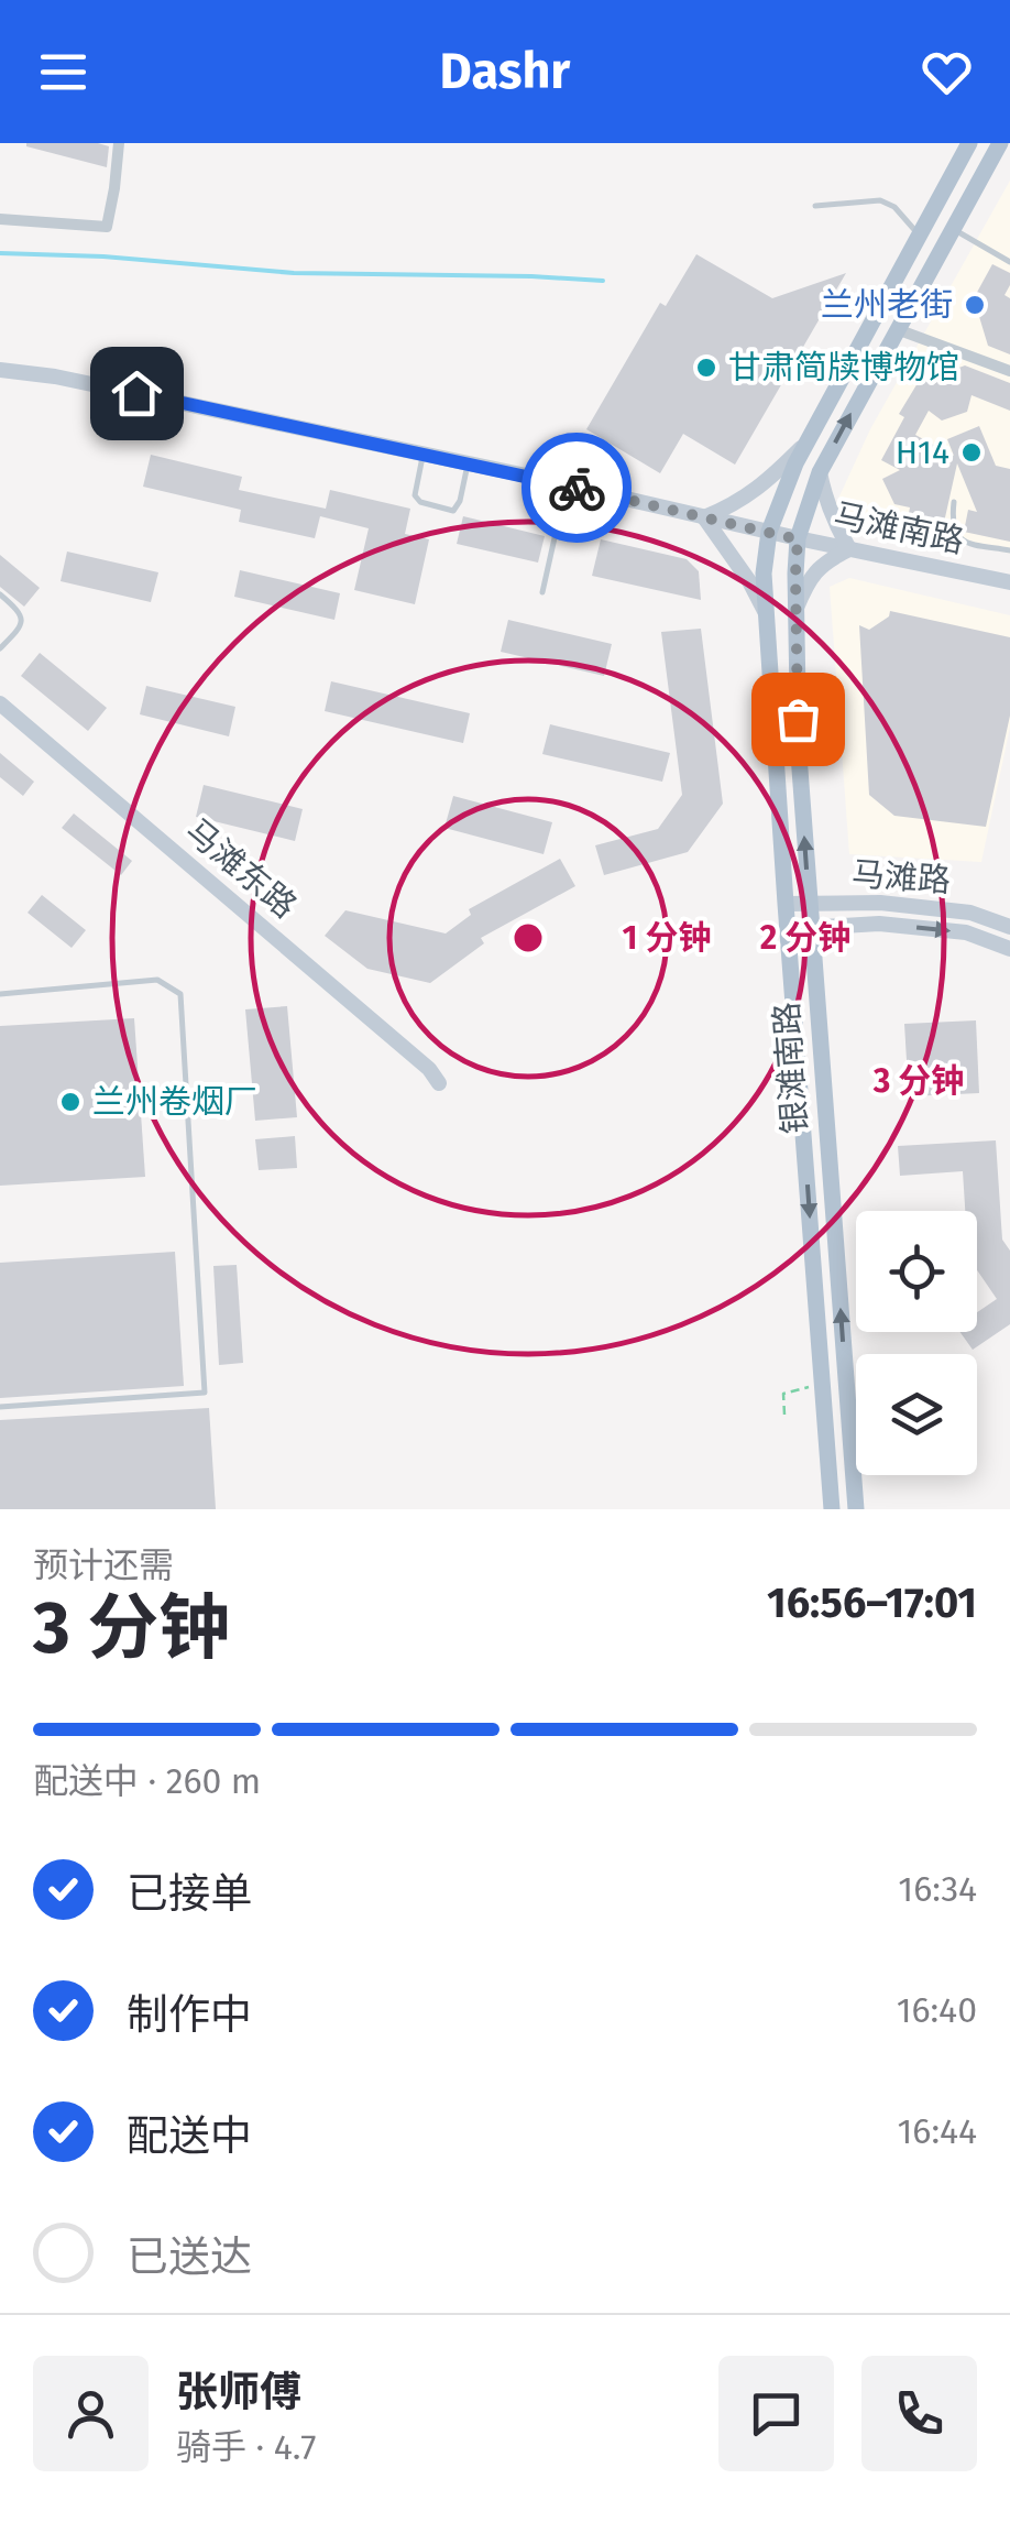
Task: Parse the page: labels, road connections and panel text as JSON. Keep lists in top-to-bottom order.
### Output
{
  "streets": {
    "main road": [
      "马滩南路",
      "马滩东路",
      "马滩路",
      "银滩南路"
    ]
  },
  "crossings": [
    ["马滩南路", "银滩南路"],
    ["马滩路", "银滩南路"]
  ],
  "places": [
    "兰州老街",
    "甘肃简牍博物馆",
    "H14",
    "兰州卷烟厂"
  ],
  "page": {
    "header": "Dashr",
    "heading": ["3 分钟", "预计还需", "16:56–17:01"],
    "panel": ["张师傅", "骑手 · 4.7"],
    "bar": "配送中 · 260 m",
    "list": [
      ["已接单", "16:34"],
      ["制作中", "16:40"],
      ["配送中", "16:44"],
      "已送达"
    ]
  },
  "rings": ["1 分钟", "2 分钟", "3 分钟"]
}
